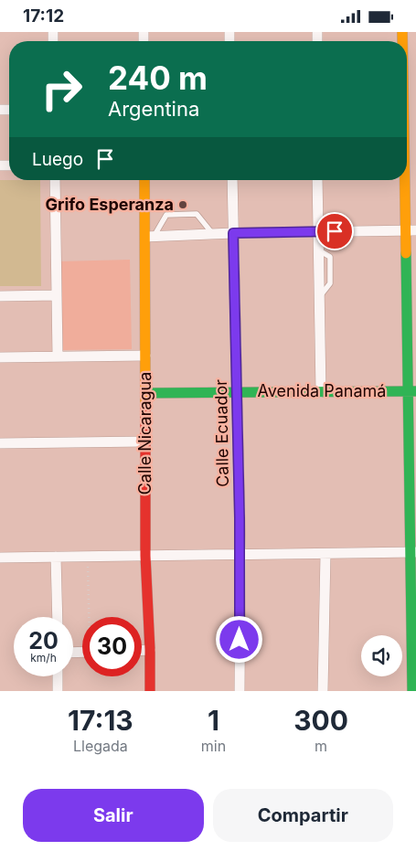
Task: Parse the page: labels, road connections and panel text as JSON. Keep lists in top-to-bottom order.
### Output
{
  "streets": {
    "street": ["Avenida Panamá", "Calle Nicaragua", "Calle Ecuador"]
  },
  "crossings": [
    ["Avenida Panamá", "Calle Nicaragua"],
    ["Avenida Panamá", "Calle Ecuador"]
  ],
  "places": ["Grifo Esperanza"],
  "page": {
    "status": "17:12",
    "turn": ["240 m", "Argentina"],
    "then": "Luego",
    "speed": "20 km/h",
    "limit": "30",
    "eta": [
      "17:13",
      "Llegada",
      "1",
      "min",
      "300",
      "m"
    ],
    "buttons": ["Salir", "Compartir"]
  }
}
